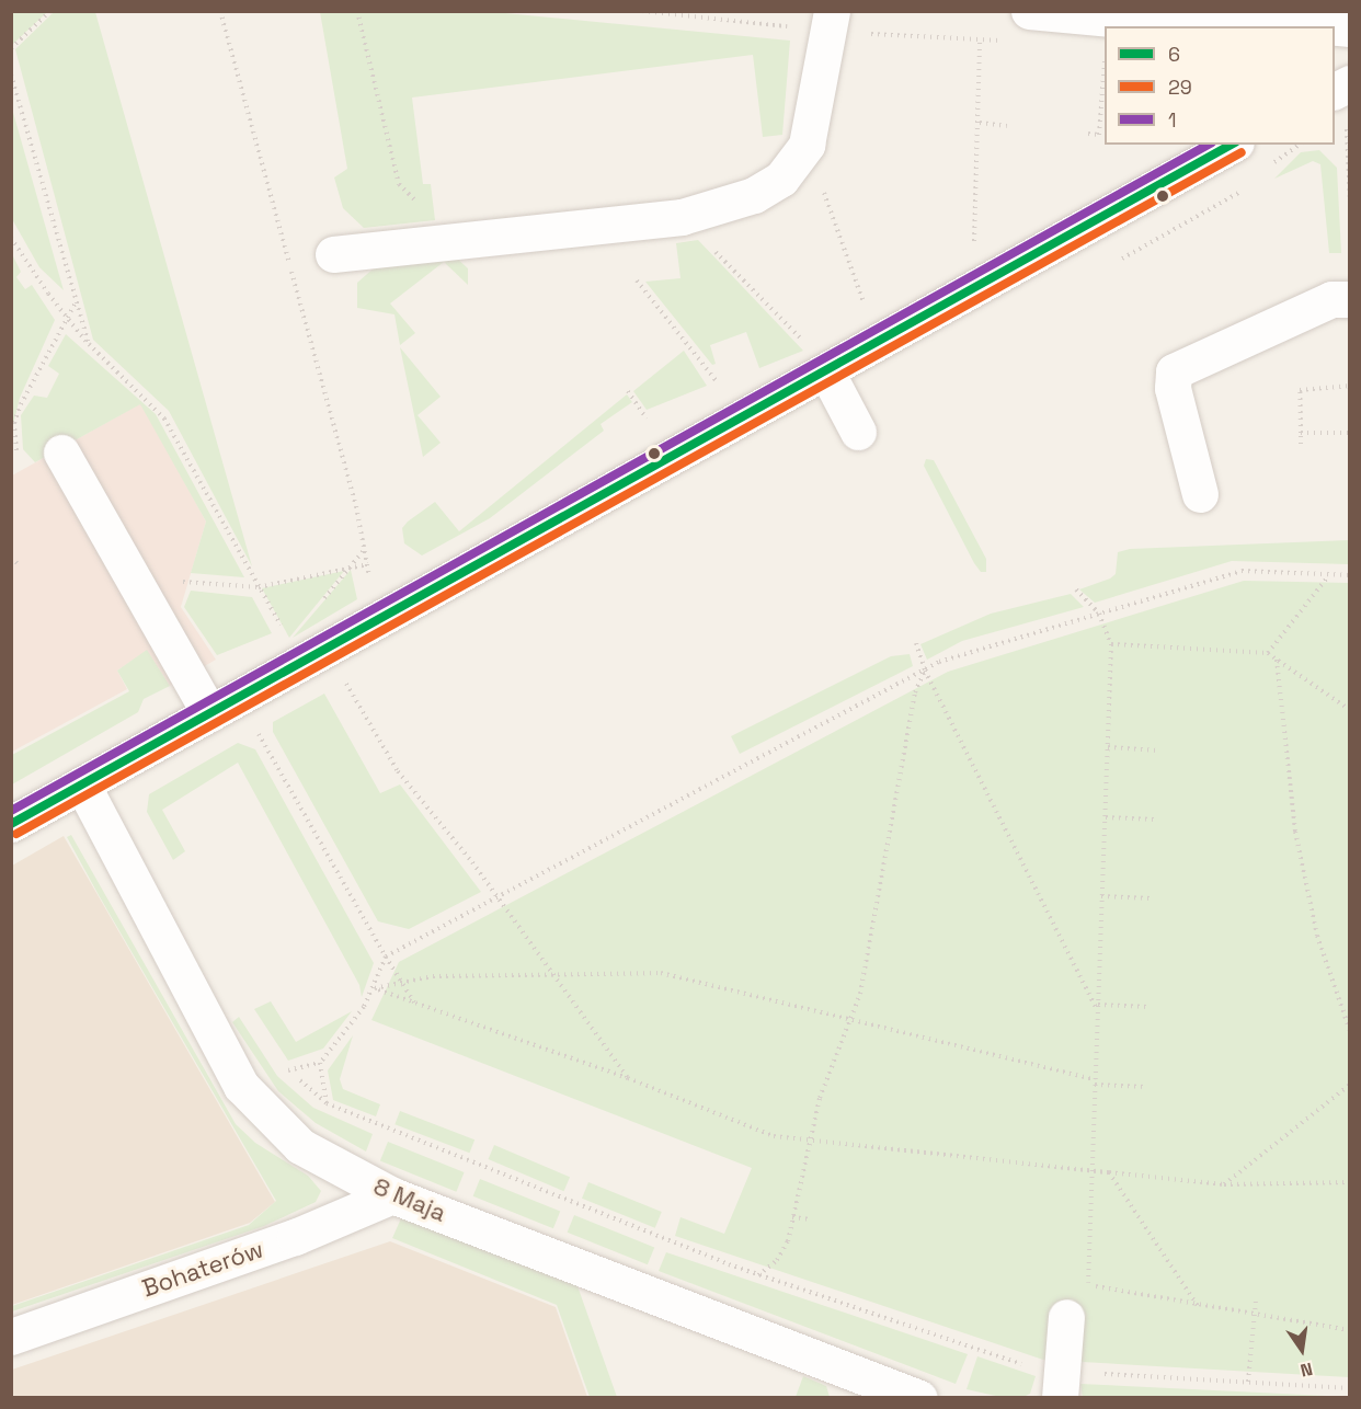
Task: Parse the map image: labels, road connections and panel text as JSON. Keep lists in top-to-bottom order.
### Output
{
  "streets": {
    "street": ["8 Maja", "Bohaterów"]
  },
  "crossings": [
    ["8 Maja", "Bohaterów"]
  ],
  "lines": ["transit line 6", "transit line 1", "transit line 29"],
  "legend": ["6", "29", "1"],
  "north": "bottom"
}
